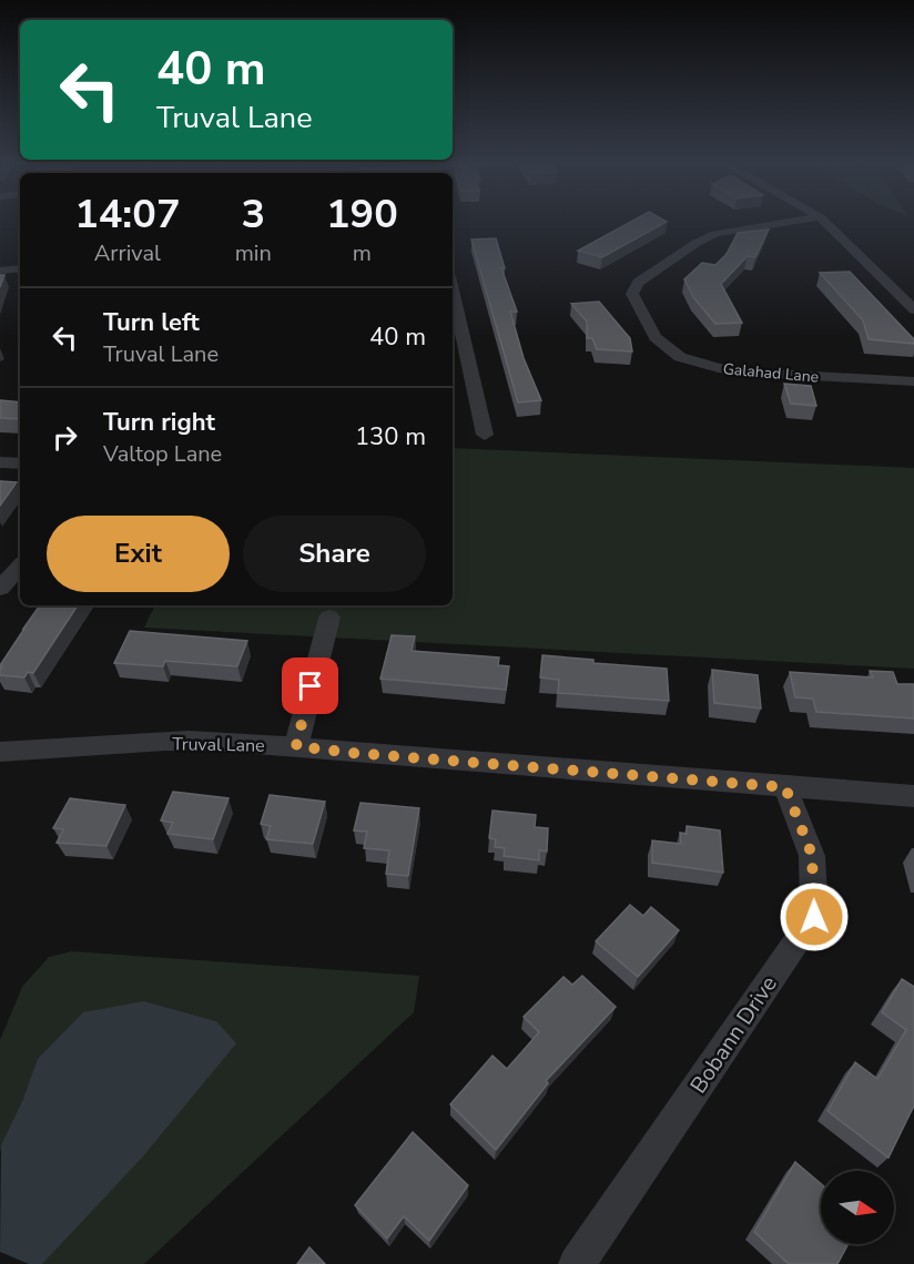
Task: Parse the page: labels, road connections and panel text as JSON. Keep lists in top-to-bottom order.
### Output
{
  "streets": {
    "street": ["Galahad Lane", "Truval Lane", "Bobann Drive"]
  },
  "crossings": [
    ["Truval Lane", "Bobann Drive"]
  ],
  "north": "right",
  "page": {
    "turn": ["40 m", "Truval Lane"],
    "eta": [
      "14:07",
      "Arrival",
      "3",
      "min",
      "190",
      "m"
    ],
    "list": [
      {
        "name": "Turn left",
        "note": "Truval Lane",
        "value": "40 m"
      },
      {
        "name": "Turn right",
        "note": "Valtop Lane",
        "value": "130 m"
      }
    ],
    "buttons": ["Exit", "Share"]
  }
}
